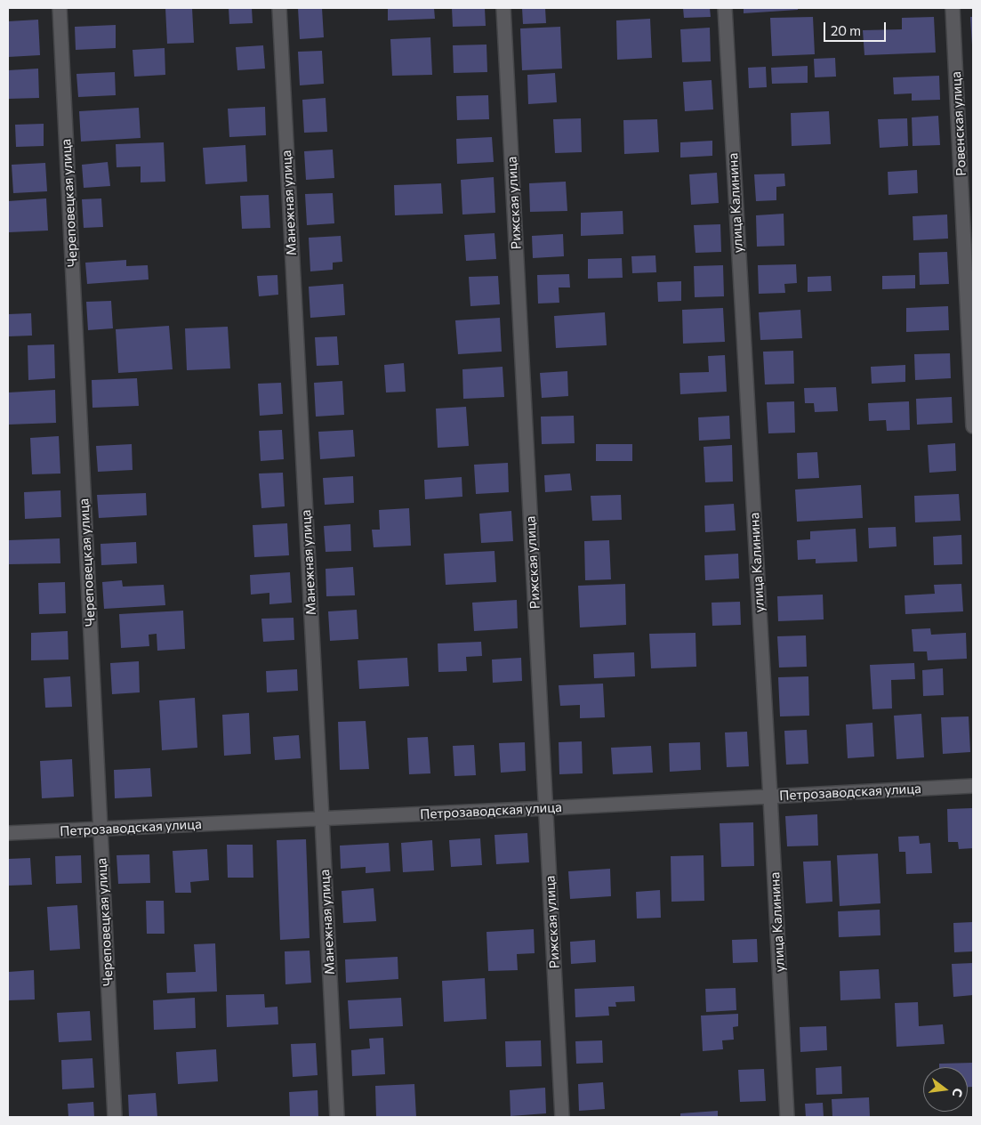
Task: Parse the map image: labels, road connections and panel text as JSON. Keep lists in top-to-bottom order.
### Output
{
  "streets": {
    "street": [
      "Ровенская улица",
      "Череповецкая улица",
      "Манежная улица",
      "Рижская улица",
      "улица Калинина",
      "Петрозаводская улица"
    ]
  },
  "crossings": [
    ["Череповецкая улица", "Петрозаводская улица"],
    ["Манежная улица", "Петрозаводская улица"],
    ["Рижская улица", "Петрозаводская улица"],
    ["улица Калинина", "Петрозаводская улица"]
  ],
  "scale_bar": "20 m",
  "north": "right"
}
